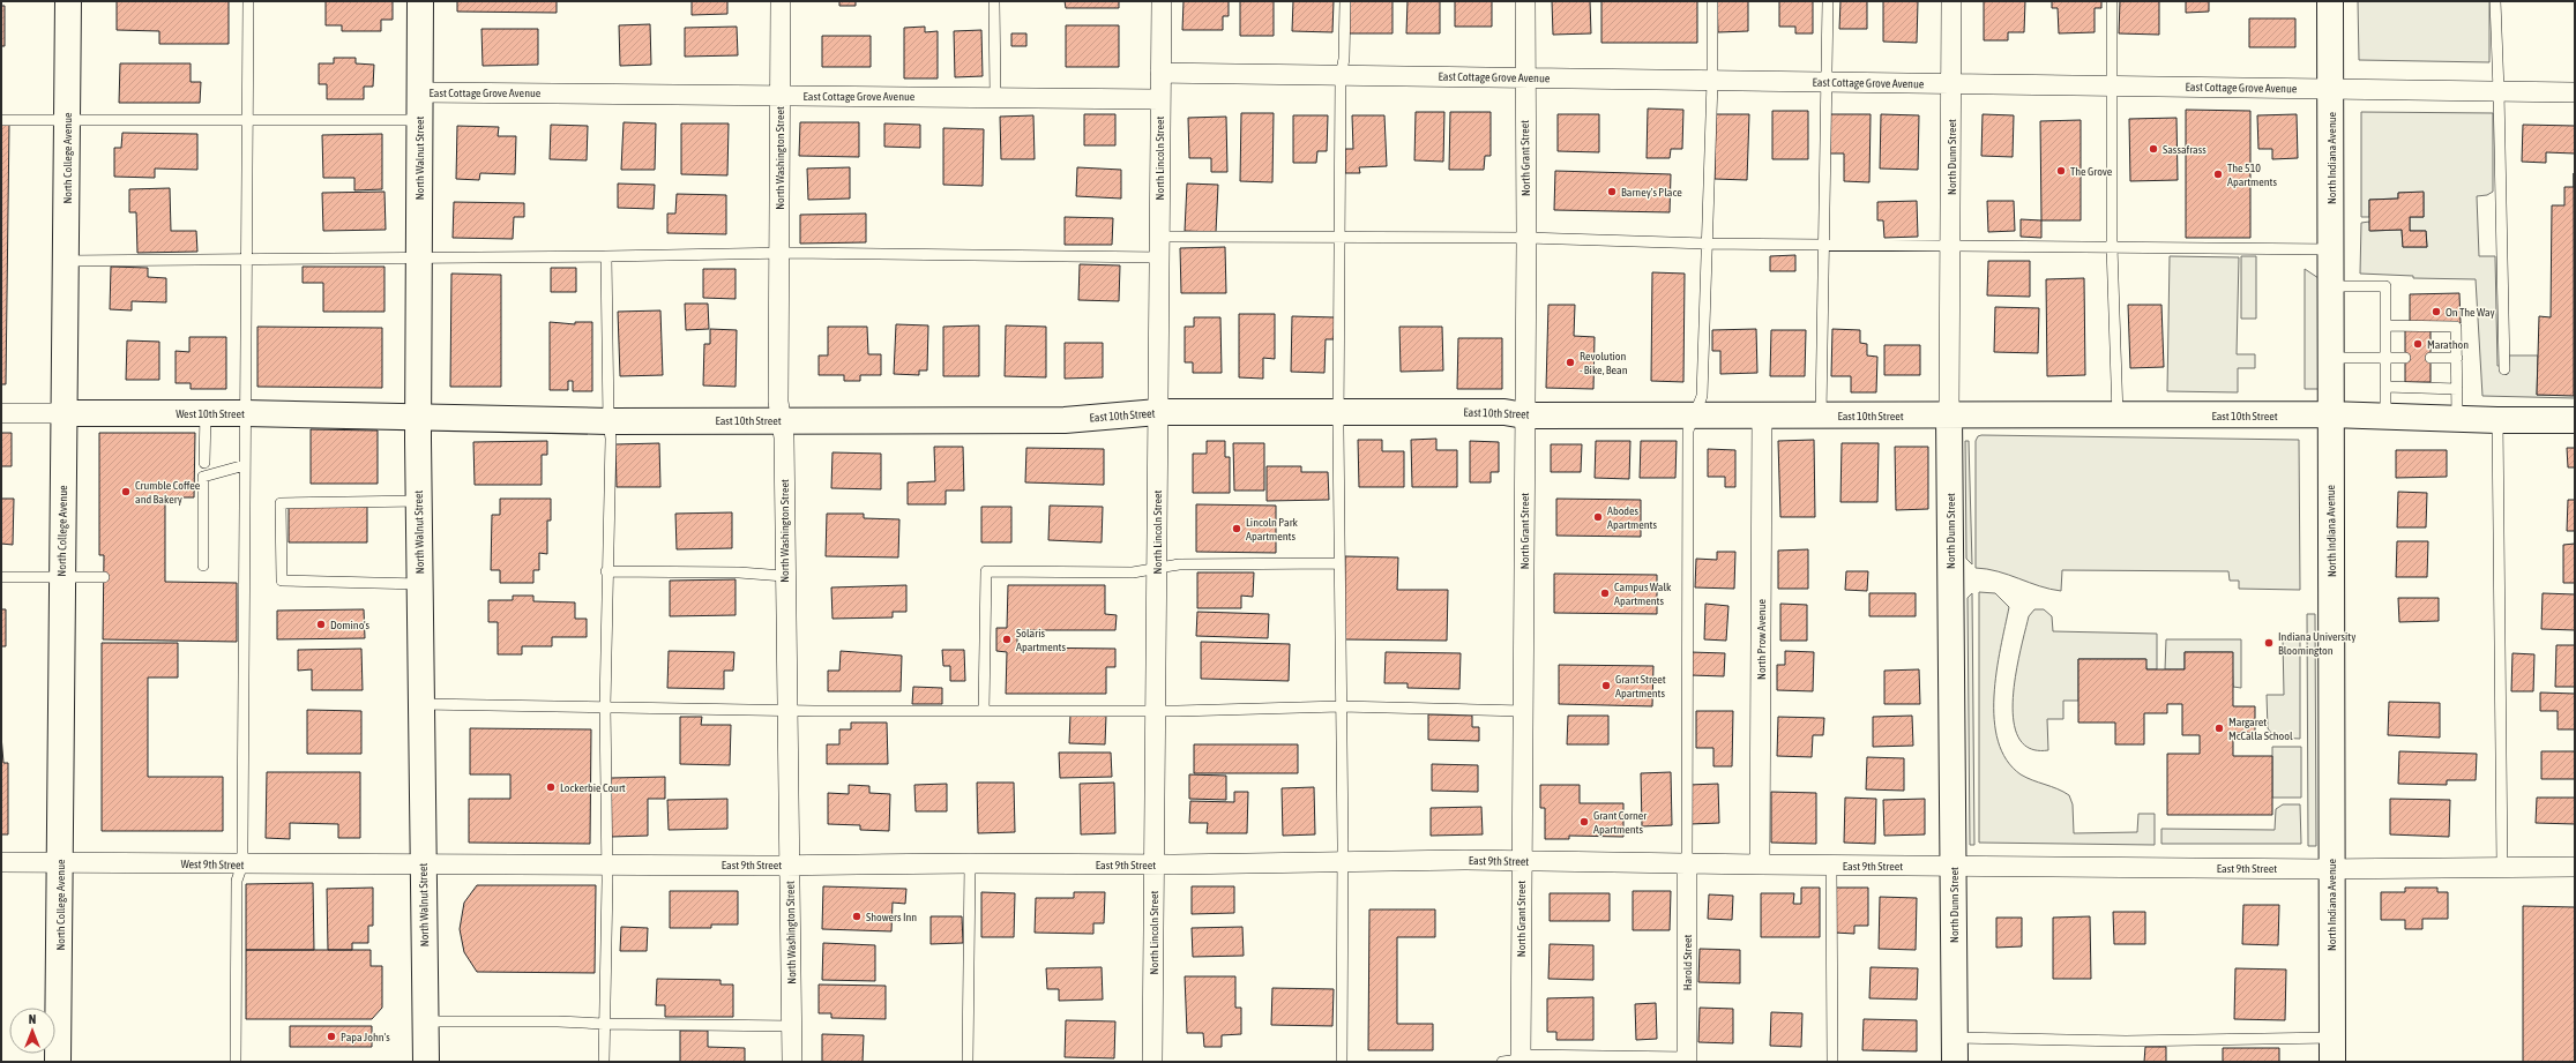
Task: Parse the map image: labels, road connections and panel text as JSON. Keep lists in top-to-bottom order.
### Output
{
  "streets": {
    "street": [
      "East Cottage Grove Avenue",
      "North Dunn Street",
      "North College Avenue",
      "North Walnut Street",
      "North Washington Street",
      "North Lincoln Street",
      "North Grant Street",
      "North Indiana Avenue",
      "West 10th Street",
      "East 10th Street",
      "North Prow Avenue",
      "East 9th Street",
      "West 9th Street",
      "Harold Street"
    ]
  },
  "crossings": [
    ["East Cottage Grove Avenue", "North Dunn Street"],
    ["East Cottage Grove Avenue", "North Walnut Street"],
    ["East Cottage Grove Avenue", "North Washington Street"],
    ["East Cottage Grove Avenue", "North Lincoln Street"],
    ["East Cottage Grove Avenue", "North Grant Street"],
    ["East Cottage Grove Avenue", "North Indiana Avenue"],
    ["North Dunn Street", "East 10th Street"],
    ["North Dunn Street", "East 9th Street"],
    ["North College Avenue", "West 10th Street"],
    ["North College Avenue", "West 9th Street"],
    ["North Walnut Street", "West 10th Street"],
    ["North Walnut Street", "East 10th Street"],
    ["North Walnut Street", "East 9th Street"],
    ["North Walnut Street", "West 9th Street"],
    ["North Washington Street", "East 10th Street"],
    ["North Washington Street", "East 9th Street"],
    ["North Lincoln Street", "East 10th Street"],
    ["North Lincoln Street", "East 9th Street"],
    ["North Grant Street", "East 10th Street"],
    ["North Grant Street", "East 9th Street"],
    ["North Indiana Avenue", "East 10th Street"],
    ["North Indiana Avenue", "East 9th Street"],
    ["West 10th Street", "East 10th Street"],
    ["East 10th Street", "North Prow Avenue"],
    ["North Prow Avenue", "East 9th Street"],
    ["East 9th Street", "West 9th Street"],
    ["East 9th Street", "Harold Street"]
  ],
  "places": [
    "Sassafrass",
    "The Grove",
    "The 510 Apartments",
    "Barney's Place",
    "On The Way",
    "Marathon",
    "Revolution - Bike, Bean",
    "Crumble Coffee and Bakery",
    "Abodes Apartments",
    "Lincoln Park Apartments",
    "Campus Walk Apartments",
    "Domino's",
    "Solaris Apartments",
    "Indiana University Bloomington",
    "Grant Street Apartments",
    "Margaret McCalla School",
    "Lockerbie Court",
    "Grant Corner Apartments",
    "Showers Inn",
    "Papa John's"
  ],
  "north": "top"
}
